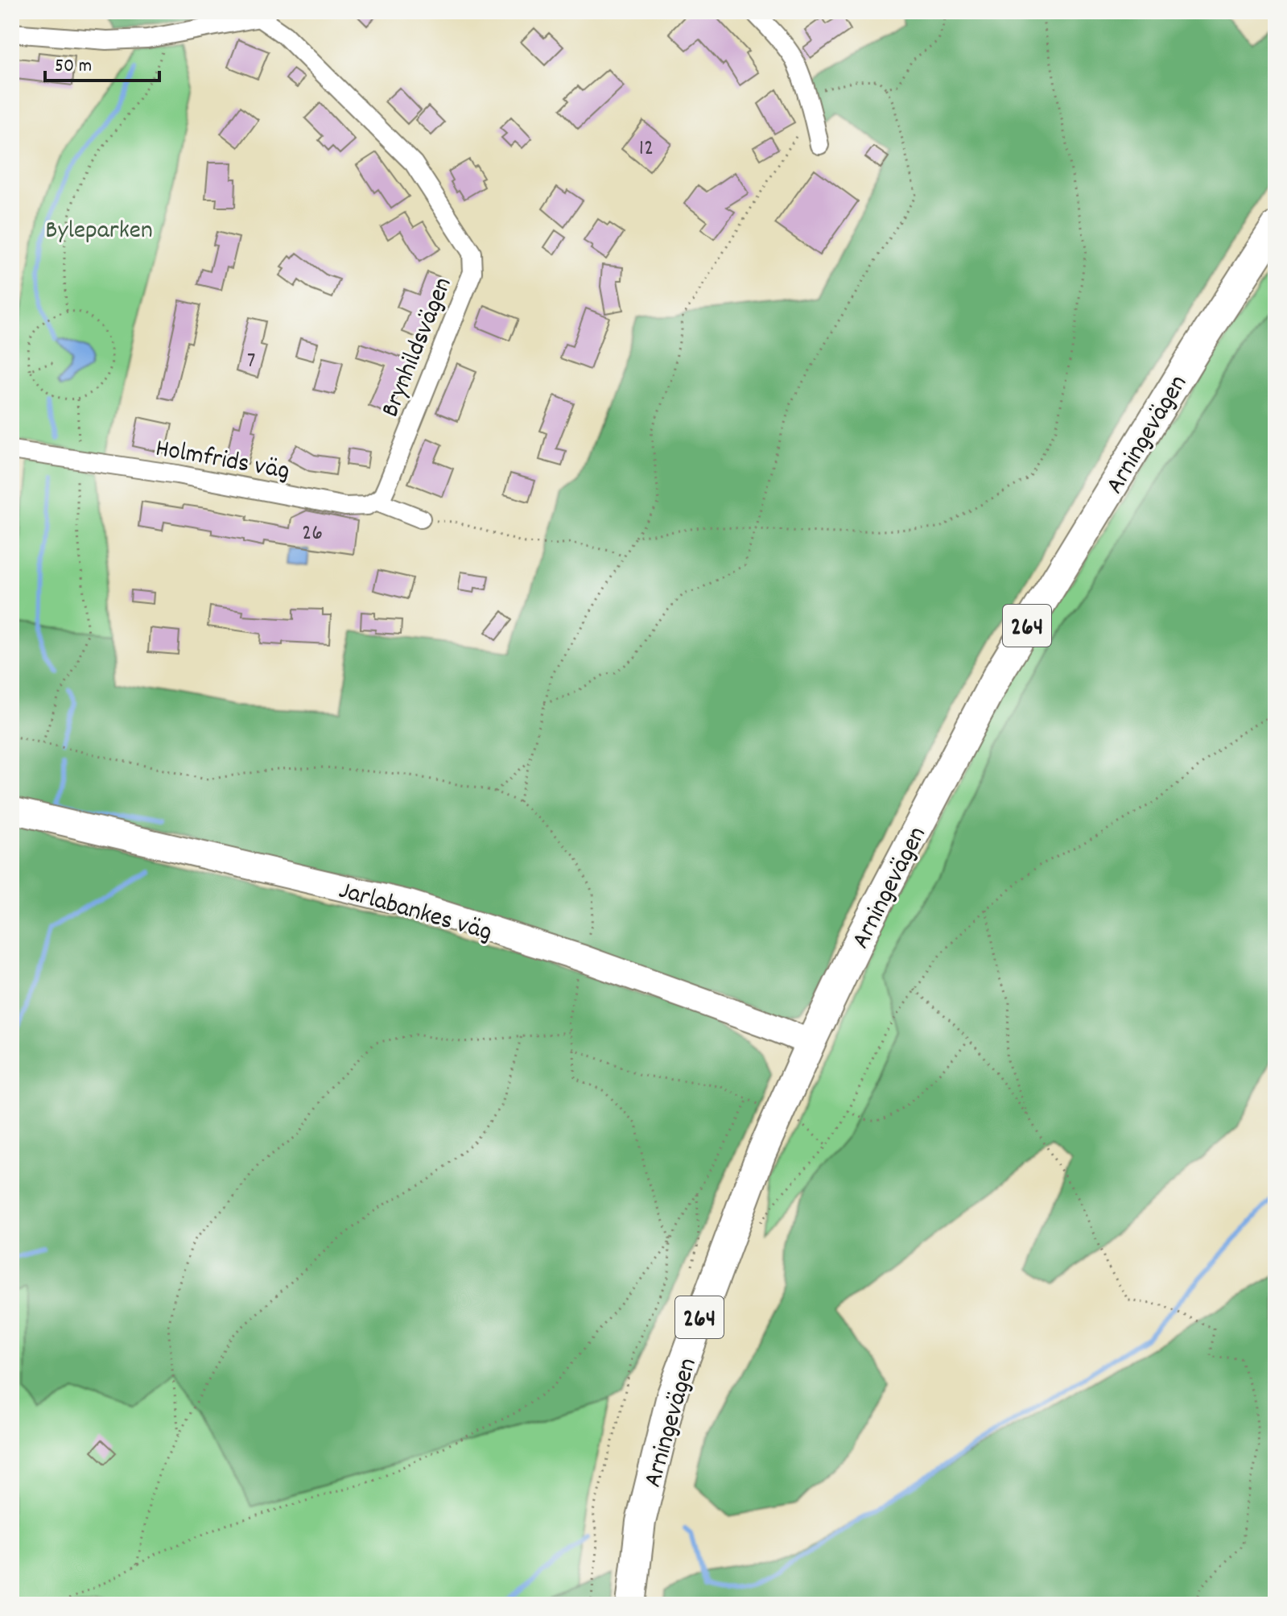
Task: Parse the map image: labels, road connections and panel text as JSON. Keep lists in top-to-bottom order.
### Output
{
  "streets": {
    "main road": ["Arningevägen", "264", "Jarlabankes väg"],
    "street": ["Brynhildsvägen", "Holmfrids väg"]
  },
  "crossings": [
    ["Brynhildsvägen", "Holmfrids väg"],
    ["Arningevägen", "Jarlabankes väg"]
  ],
  "parks": ["Byleparken"],
  "house_numbers": ["12", "7", "26"],
  "scale_bar": "50 m"
}
